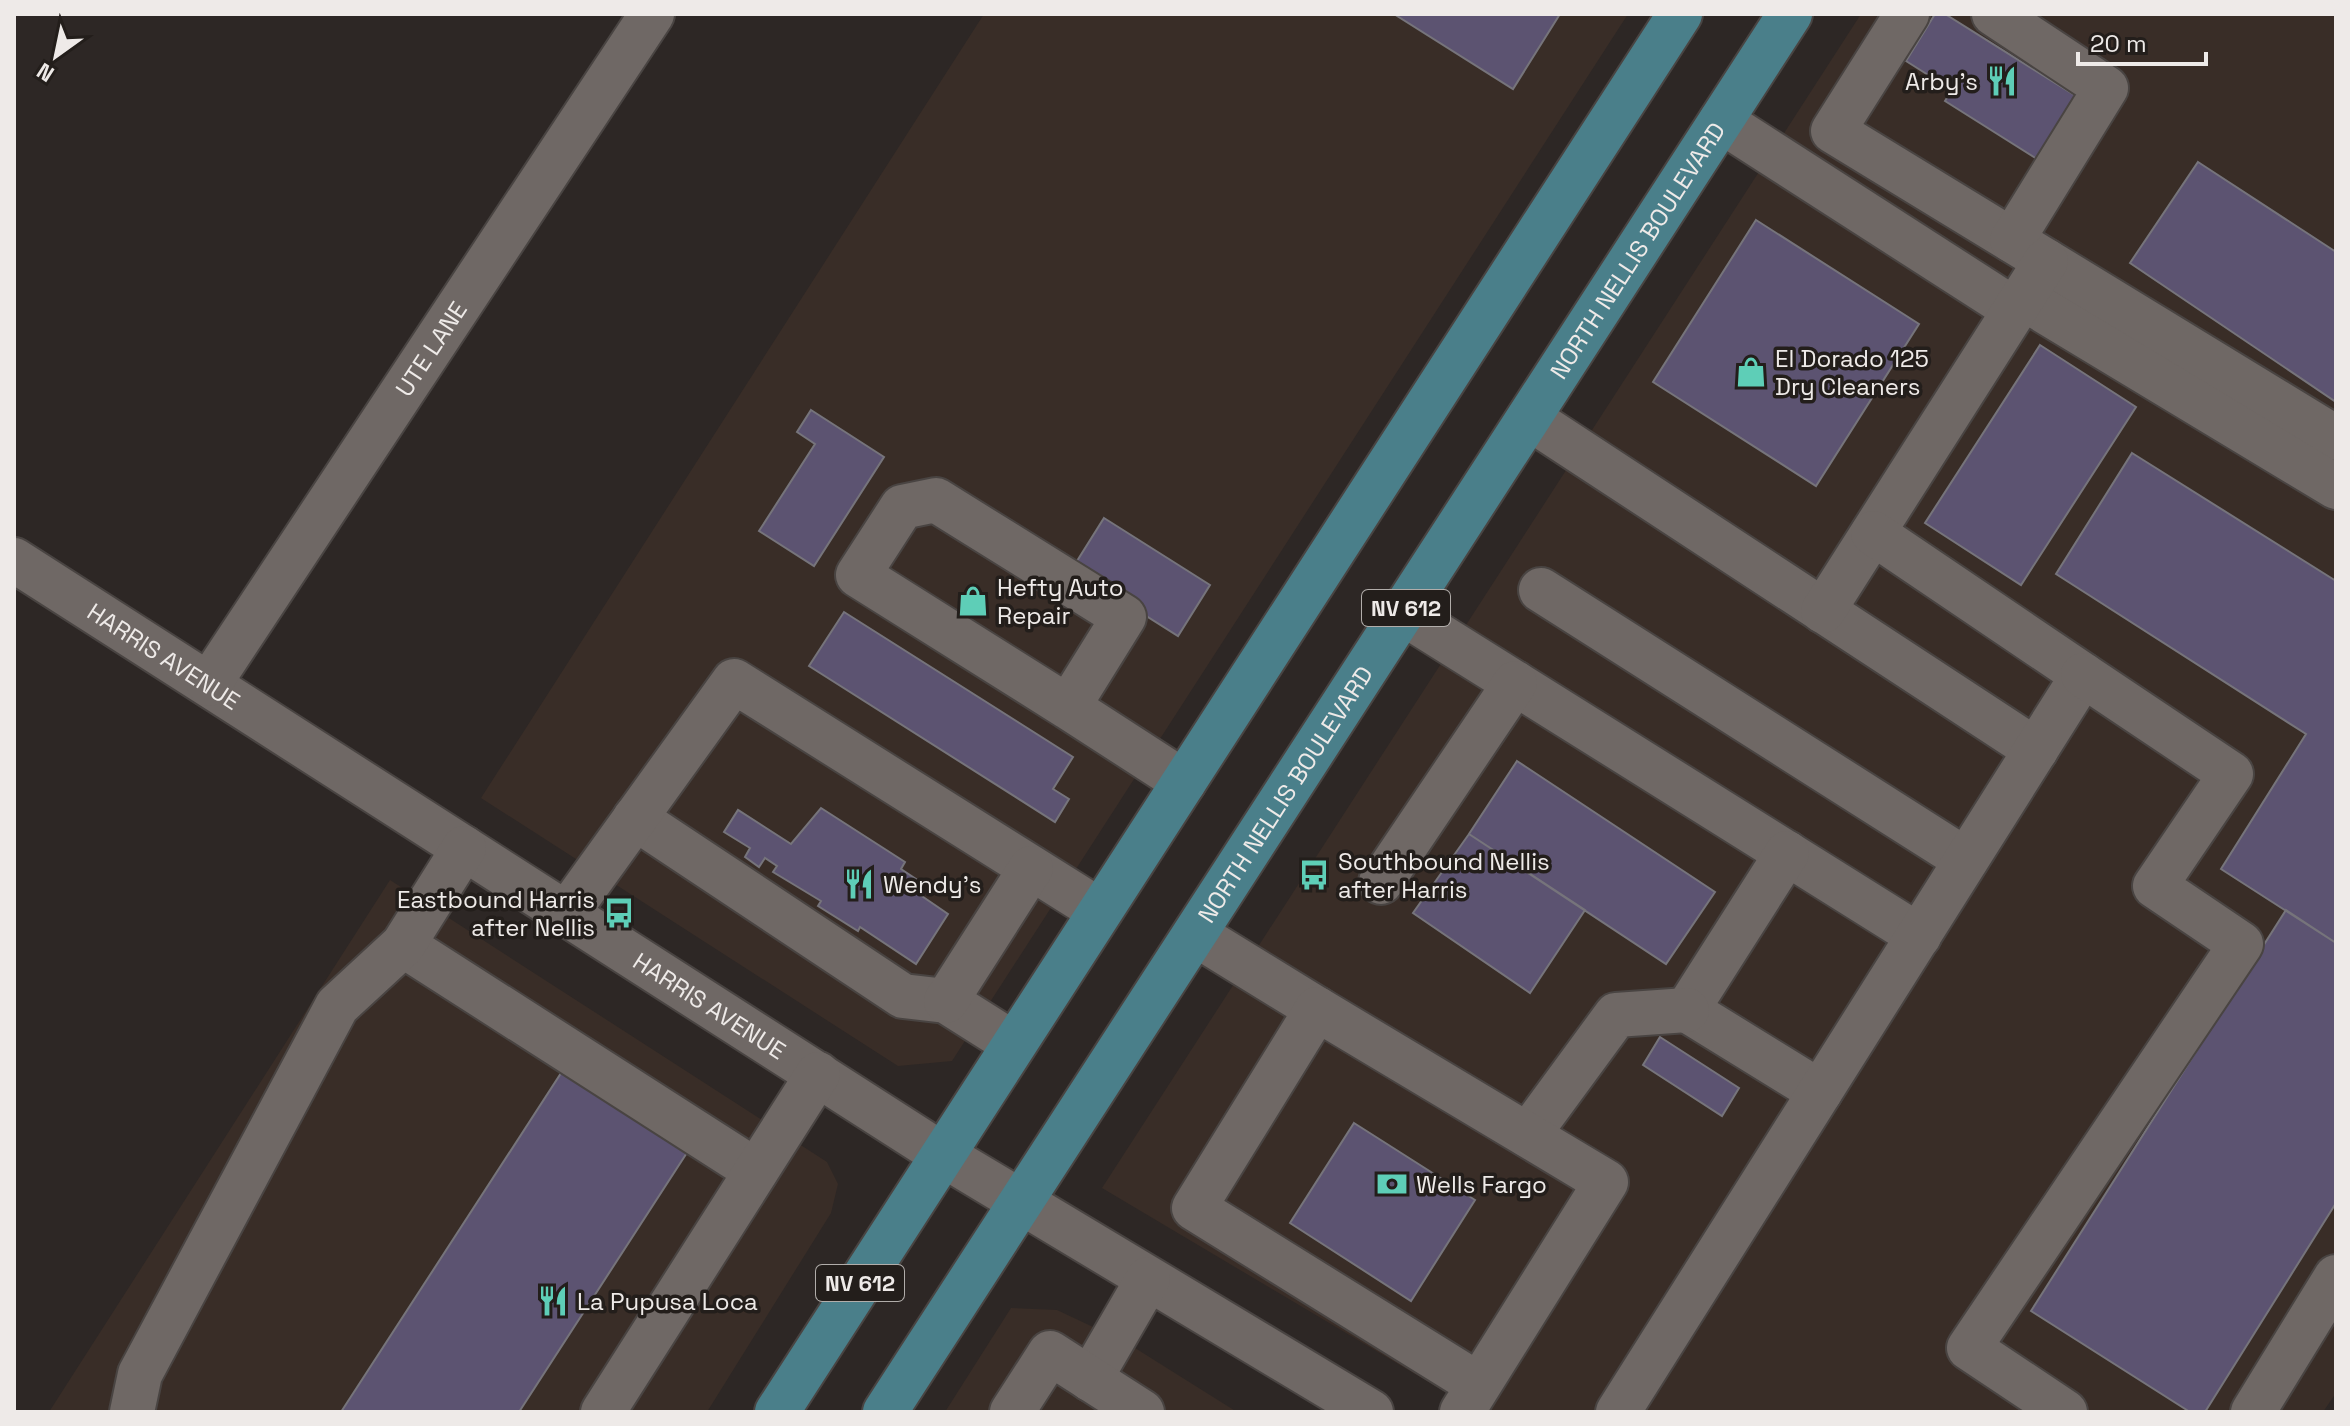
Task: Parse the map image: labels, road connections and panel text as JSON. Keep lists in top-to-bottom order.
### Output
{
  "streets": {
    "main road": ["NORTH NELLIS BOULEVARD", "NV 612"],
    "street": ["UTE LANE", "HARRIS AVENUE"]
  },
  "crossings": [
    ["NORTH NELLIS BOULEVARD", "HARRIS AVENUE"],
    ["UTE LANE", "HARRIS AVENUE"],
    ["NV 612", "HARRIS AVENUE"]
  ],
  "places": {
    "restaurant": ["Arby's", "Wendy's", "La Pupusa Loca"],
    "shop": ["El Dorado 125 Dry Cleaners", "Hefty Auto Repair"],
    "bus stop": ["Southbound Nellis after Harris", "Eastbound Harris after Nellis"],
    "bank": ["Wells Fargo"]
  },
  "scale_bar": "20 m",
  "north": "bottom left"
}
